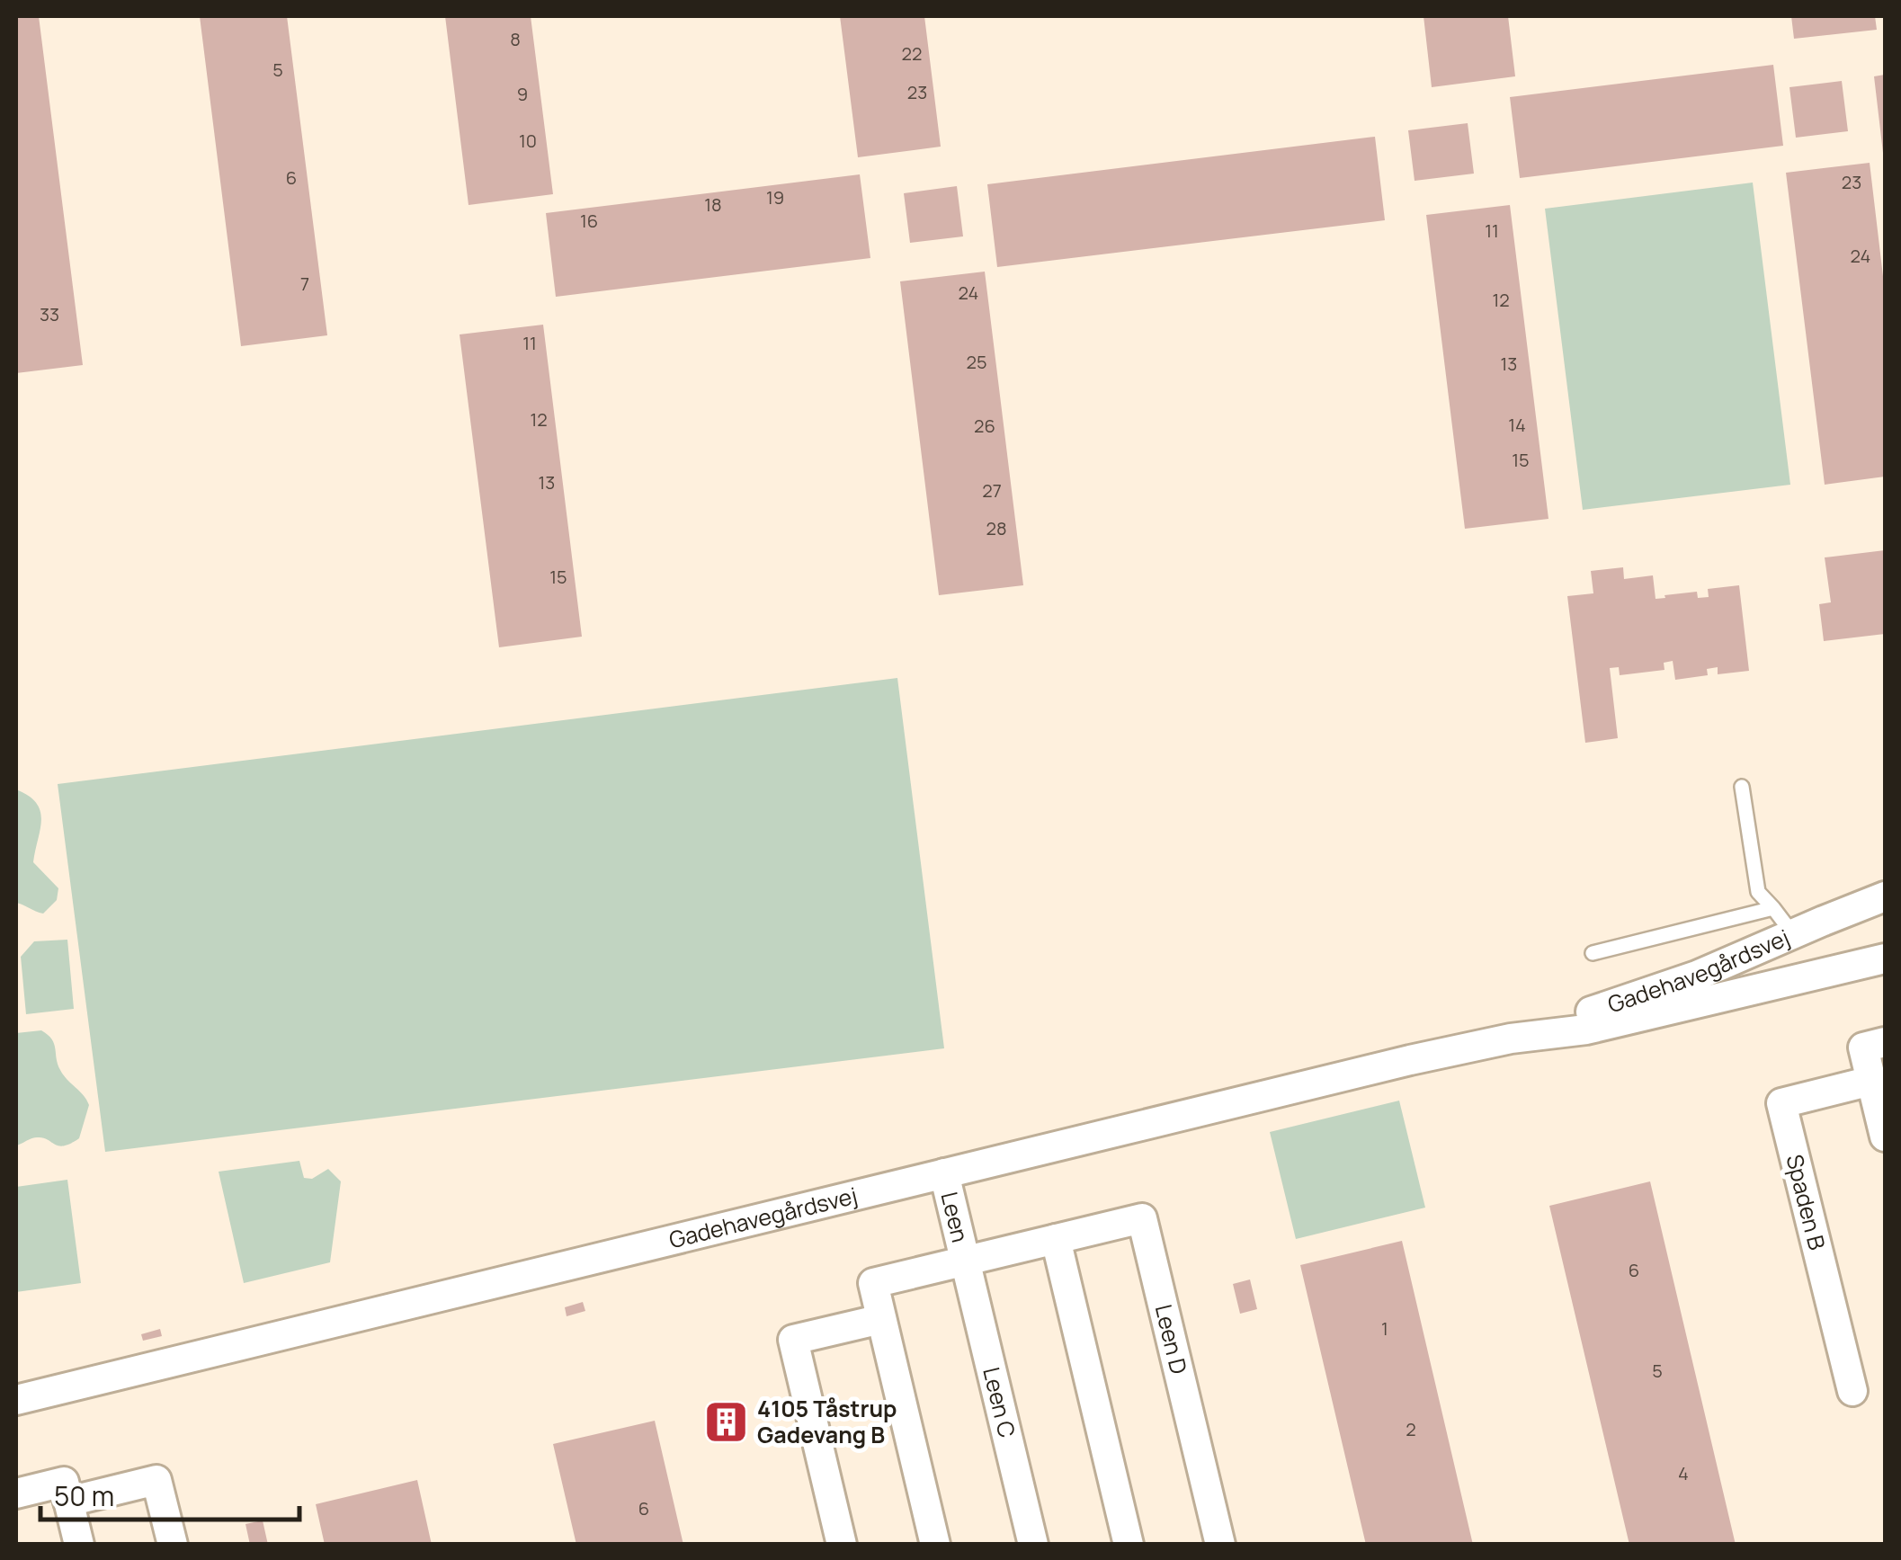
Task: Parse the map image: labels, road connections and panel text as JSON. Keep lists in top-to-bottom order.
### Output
{
  "streets": {
    "street": [
      "Gadehavegårdsvej",
      "Spaden B",
      "Leen",
      "Leen D",
      "Leen C"
    ]
  },
  "crossings": [
    ["Gadehavegårdsvej", "Leen"],
    ["Leen", "Leen D"],
    ["Leen", "Leen C"],
    ["Leen D", "Leen C"]
  ],
  "places": {
    "building": ["4105 Tåstrup Gadevang B"]
  },
  "house_numbers": [
    "8",
    "22",
    "5",
    "23",
    "9",
    "10",
    "6",
    "23",
    "19",
    "18",
    "16",
    "11",
    "24",
    "7",
    "24",
    "12",
    "33",
    "11",
    "25",
    "13",
    "12",
    "14",
    "26",
    "15",
    "13",
    "27",
    "28",
    "15",
    "6",
    "1",
    "5",
    "2",
    "4",
    "6"
  ],
  "scale_bar": "50 m"
}
